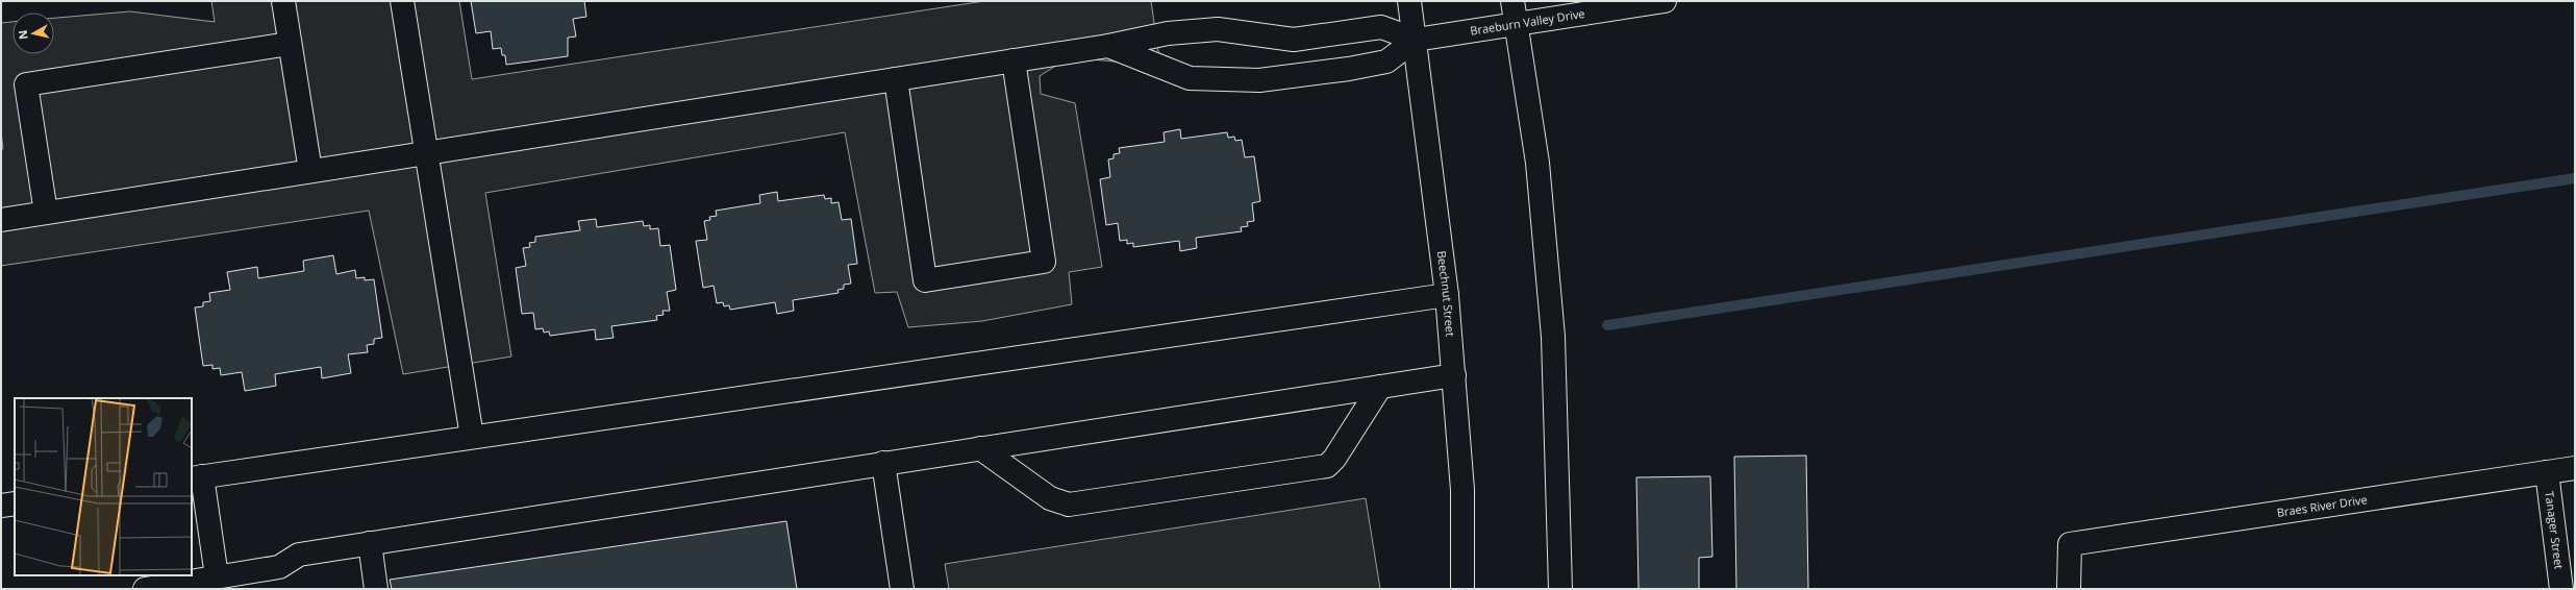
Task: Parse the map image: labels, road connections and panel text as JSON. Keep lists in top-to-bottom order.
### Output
{
  "streets": {
    "main road": [
      "Braeburn Valley Drive",
      "Beechnut Street",
      "Braes River Drive",
      "Tanager Street"
    ]
  },
  "crossings": [
    ["Braeburn Valley Drive", "Beechnut Street"],
    ["Braes River Drive", "Tanager Street"]
  ],
  "north": "left"
}
